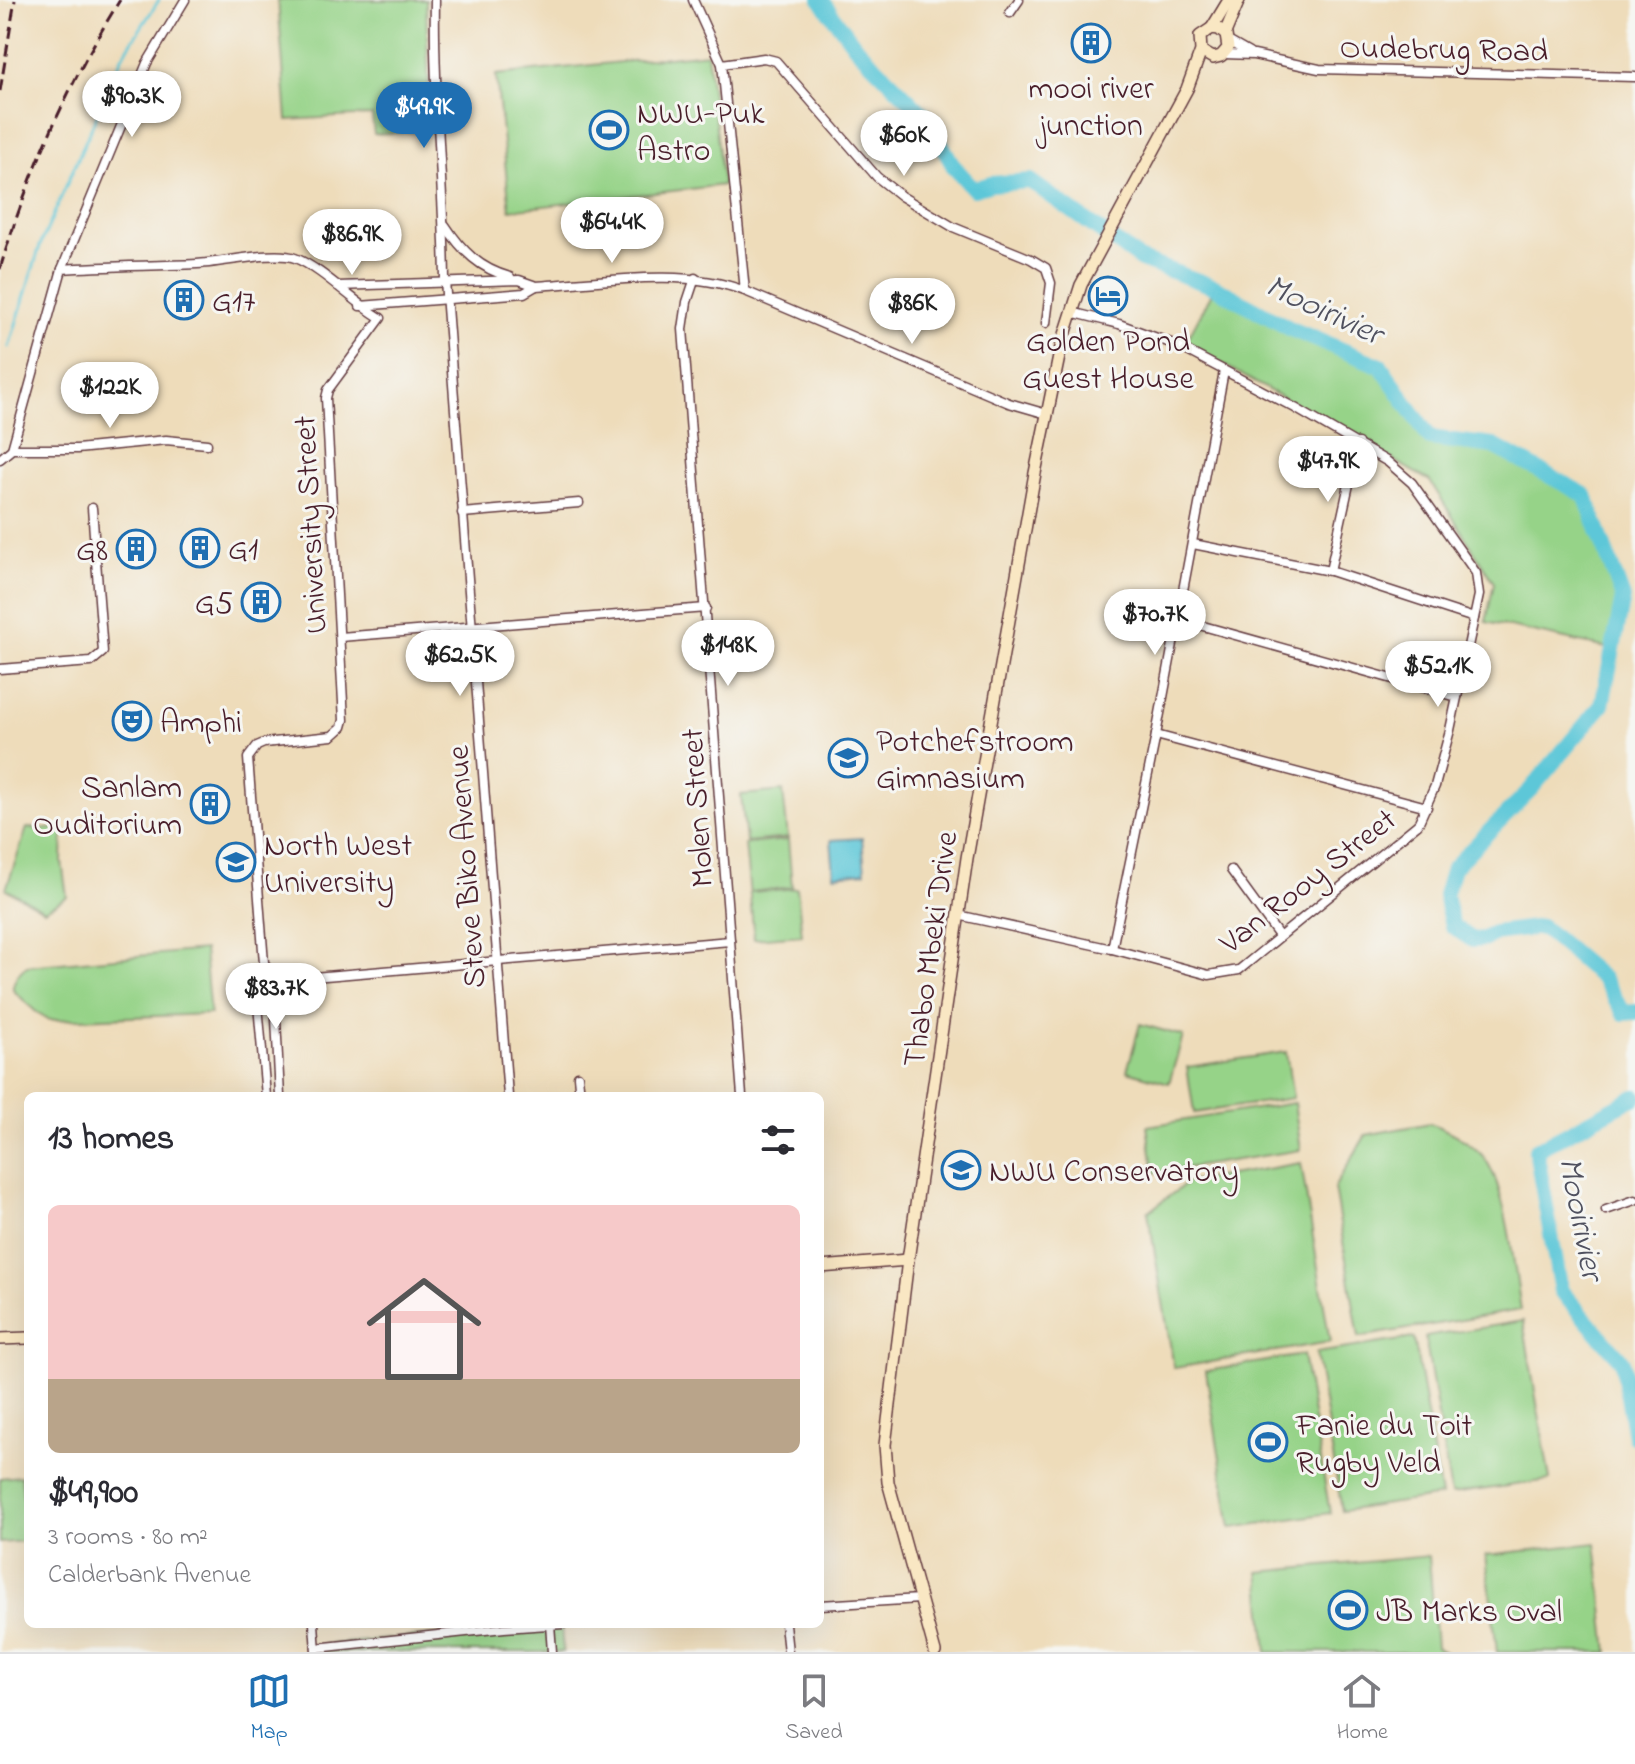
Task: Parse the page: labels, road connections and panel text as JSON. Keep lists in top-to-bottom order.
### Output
{
  "streets": {
    "main road": ["Thabo Mbeki Drive"],
    "street": [
      "Oudebrug Road",
      "University Street",
      "Molen Street",
      "Steve Biko Avenue",
      "Van Rooy Street"
    ]
  },
  "crossings": [
    ["Van Rooy Street", "Thabo Mbeki Drive"]
  ],
  "water": ["Mooirivier"],
  "places": {
    "building": [
      "mooi river junction",
      "G17",
      "G1",
      "G8",
      "G5",
      "Sanlam Ouditorium"
    ],
    "sports": ["NWU-Puk Astro", "Fanie du Toit Rugby Veld", "JB Marks Oval"],
    "hotel": ["Golden Pond Guest House"],
    "theatre": ["Amphi"],
    "school or university": ["Potchefstroom Gimnasium", "North West University", "NWU Conservatory"]
  },
  "page": {
    "price": [
      "$90.3K",
      "$49.9K",
      "$60K",
      "$64.4K",
      "$86.9K",
      "$86K",
      "$122K",
      "$47.9K",
      "$70.7K",
      "$148K",
      "$62.5K",
      "$52.1K",
      "$83.7K"
    ],
    "heading": "13 homes",
    "list": [
      {
        "name": "$49,900",
        "note": "3 rooms · 80 m² · Calderbank Avenue"
      }
    ],
    "tabs": ["Map", "Saved", "Home"]
  }
}
